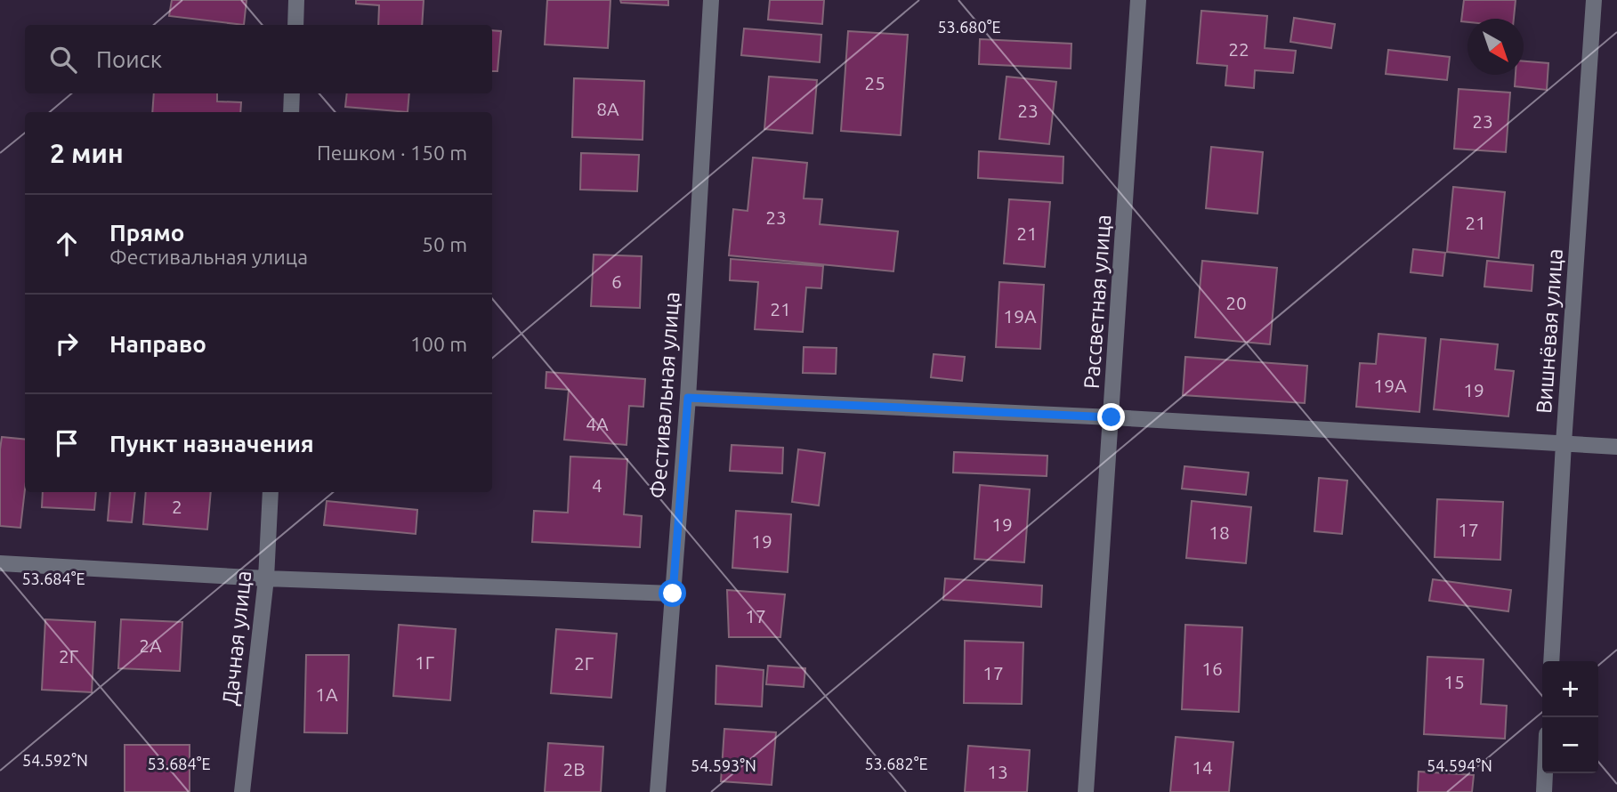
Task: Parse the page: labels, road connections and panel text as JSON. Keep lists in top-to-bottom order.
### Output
{
  "streets": {
    "street": [
      "Рассветная улица",
      "Вишнёвая улица",
      "Фестивальная улица",
      "Дачная улица"
    ]
  },
  "house_numbers": [
    "22",
    "25",
    "8А",
    "23",
    "23",
    "23",
    "21",
    "21",
    "6",
    "20",
    "21",
    "19А",
    "19А",
    "19",
    "4А",
    "4",
    "2",
    "19",
    "17",
    "18",
    "19",
    "17",
    "2А",
    "2Г",
    "1Г",
    "2Г",
    "16",
    "17",
    "15",
    "1А",
    "14",
    "2В",
    "13"
  ],
  "north": "bottom right",
  "page": {
    "search": "Поиск",
    "heading": ["2 мин", "Пешком · 150 m"],
    "list": [
      ["Прямо", "Фестивальная улица", "50 m"],
      ["Направо", "100 m"],
      "Пункт назначения"
    ],
    "map_buttons": ["+", "−"]
  },
  "coordinates": [
    "53.680°E",
    "53.684°E",
    "54.592°N",
    "53.682°E",
    "54.593°N",
    "54.594°N"
  ]
}
